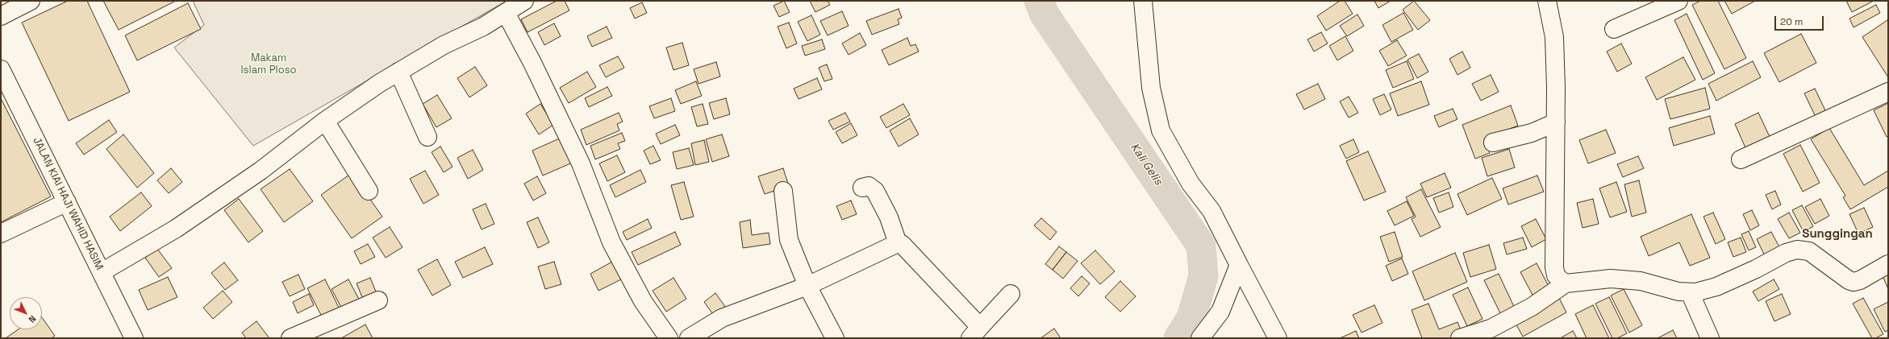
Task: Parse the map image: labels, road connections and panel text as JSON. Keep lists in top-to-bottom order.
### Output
{
  "streets": {
    "street": ["JALAN KIAI HAJI WAHID HASIM"]
  },
  "districts": ["Sunggingan"],
  "water": ["Kali Gelis"],
  "parks": ["Makam Islam Ploso"],
  "scale_bar": "20 m",
  "north": "bottom right"
}
